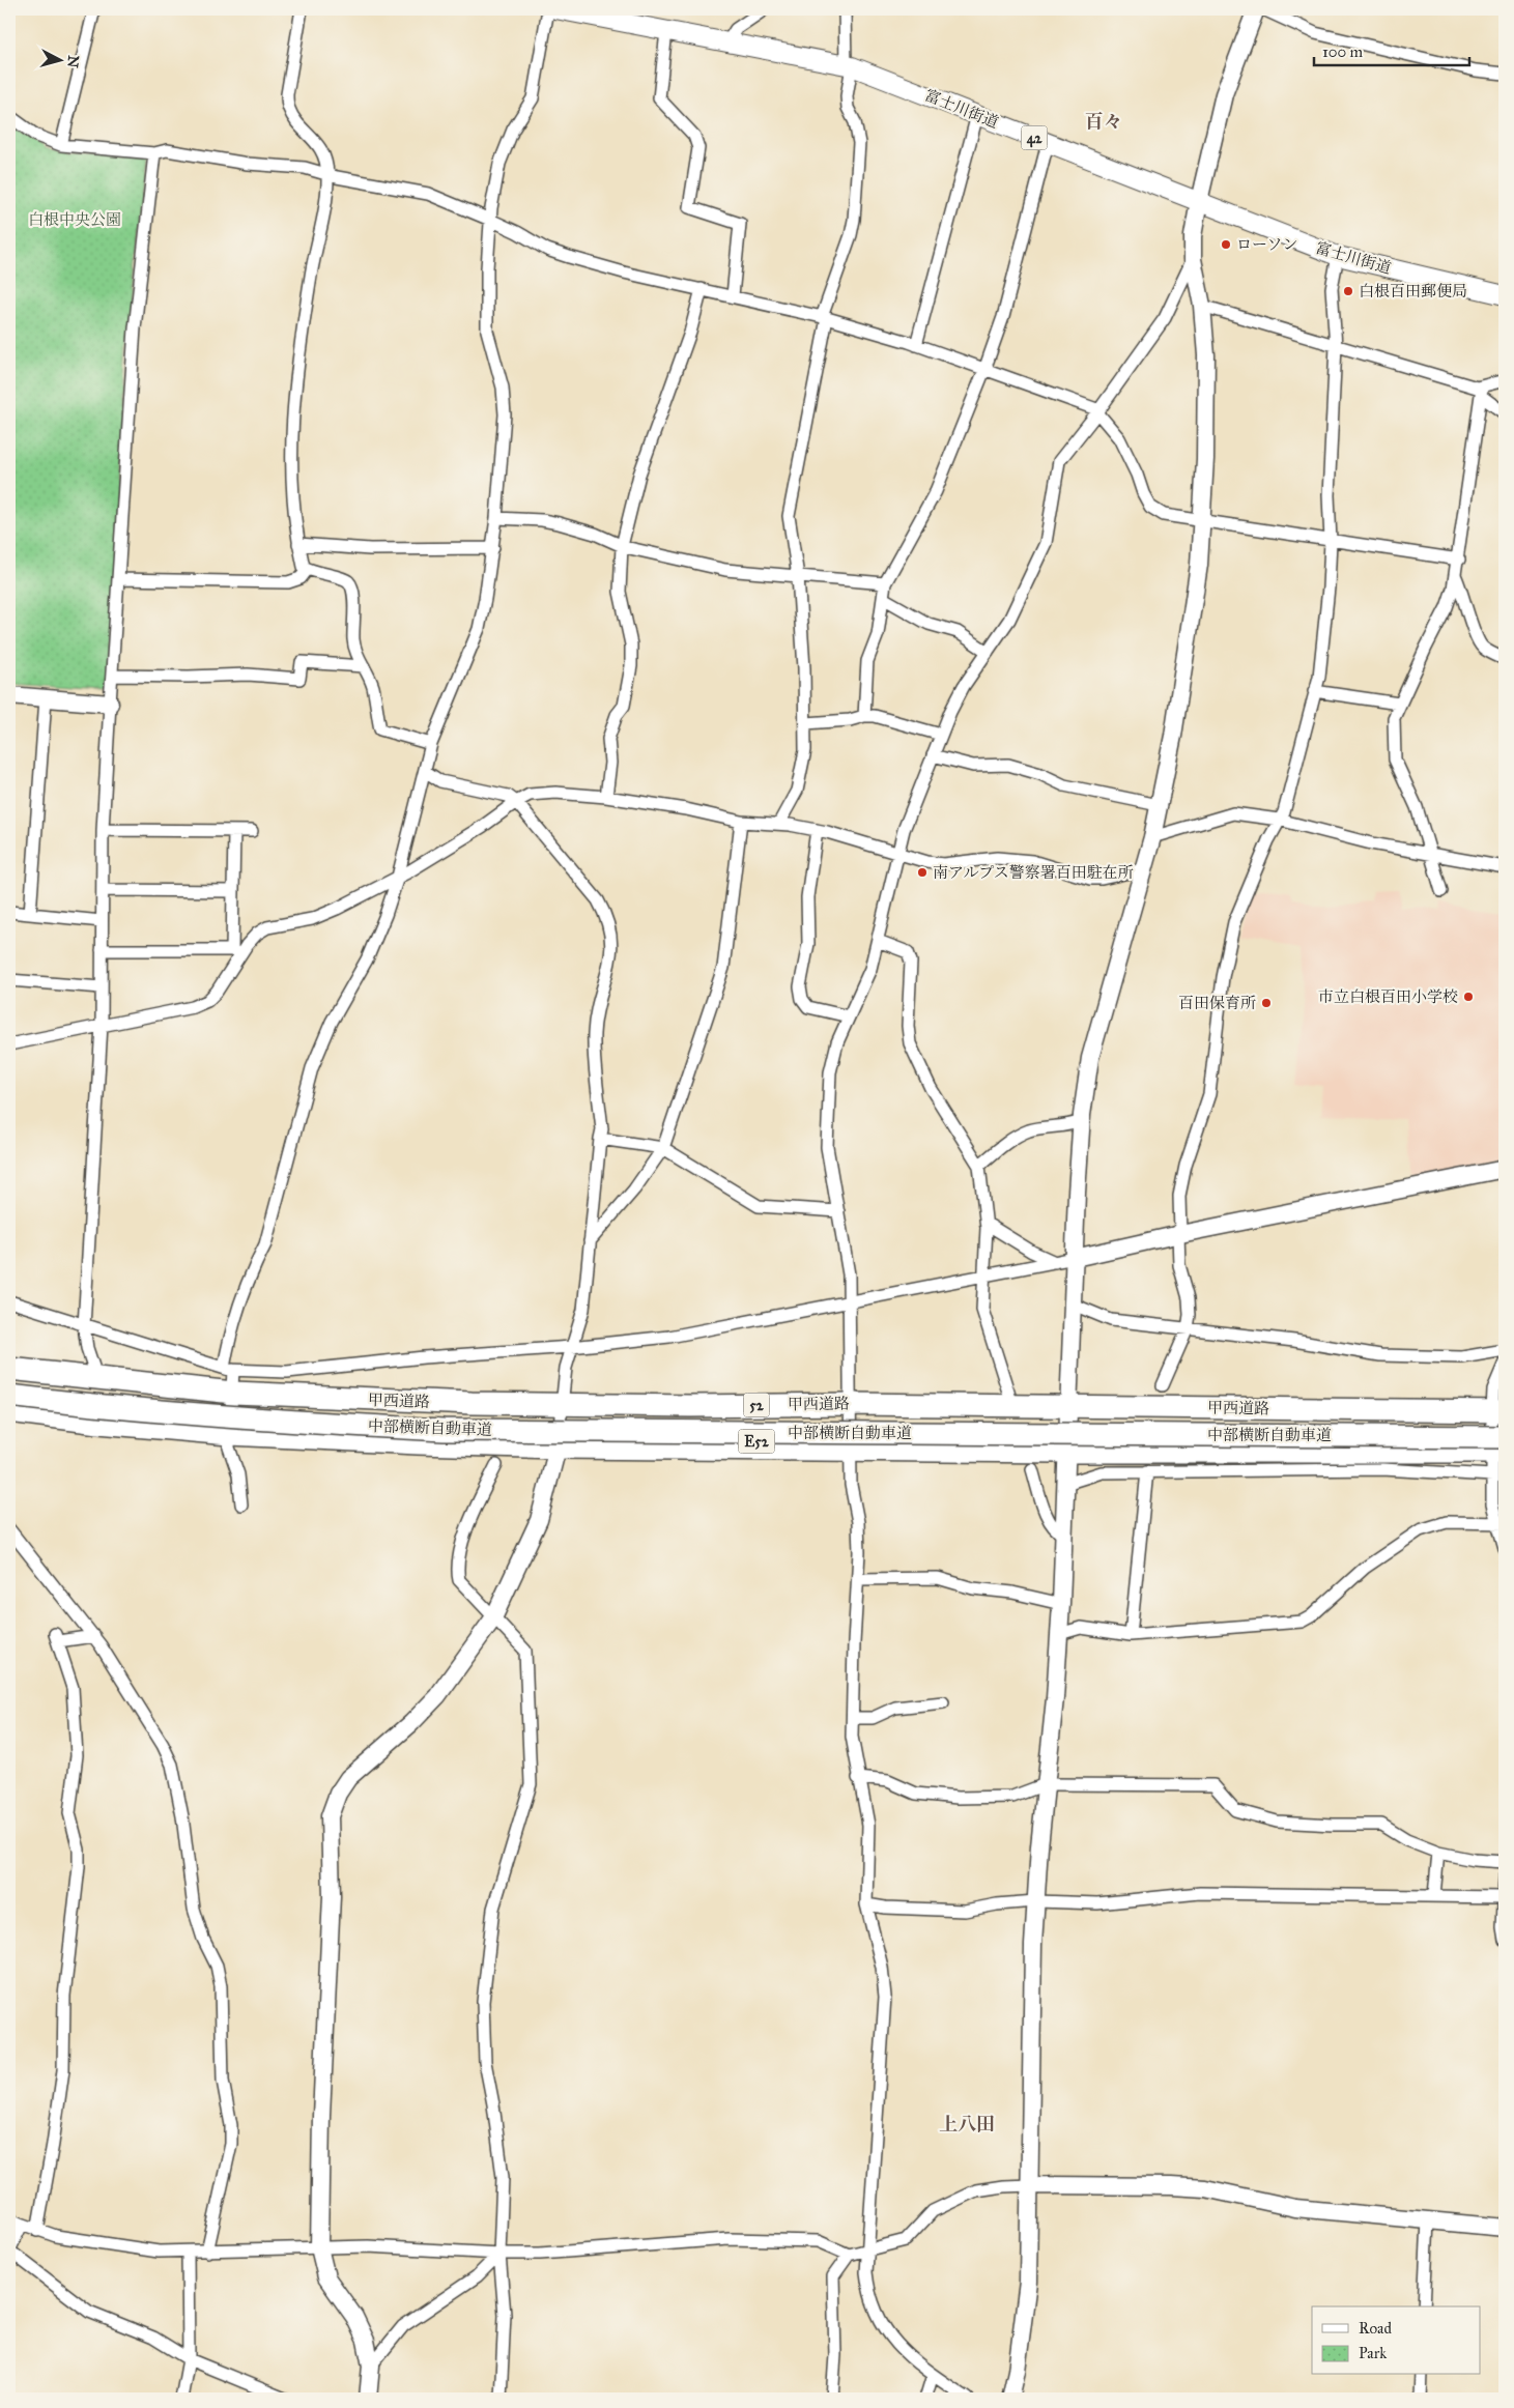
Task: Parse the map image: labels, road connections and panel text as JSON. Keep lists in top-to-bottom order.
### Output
{
  "streets": {
    "highway": [
      "甲西道路",
      "52",
      "中部横断自動車道",
      "E52"
    ],
    "main road": ["富士川街道", "42"]
  },
  "districts": ["百々", "上八田"],
  "parks": ["白根中央公園"],
  "places": [
    "ローソン",
    "白根百田郵便局",
    "南アルプス警察署百田駐在所",
    "市立白根百田小学校",
    "百田保育所"
  ],
  "legend": ["Road", "Park"],
  "scale_bar": "100 m",
  "north": "right"
}
